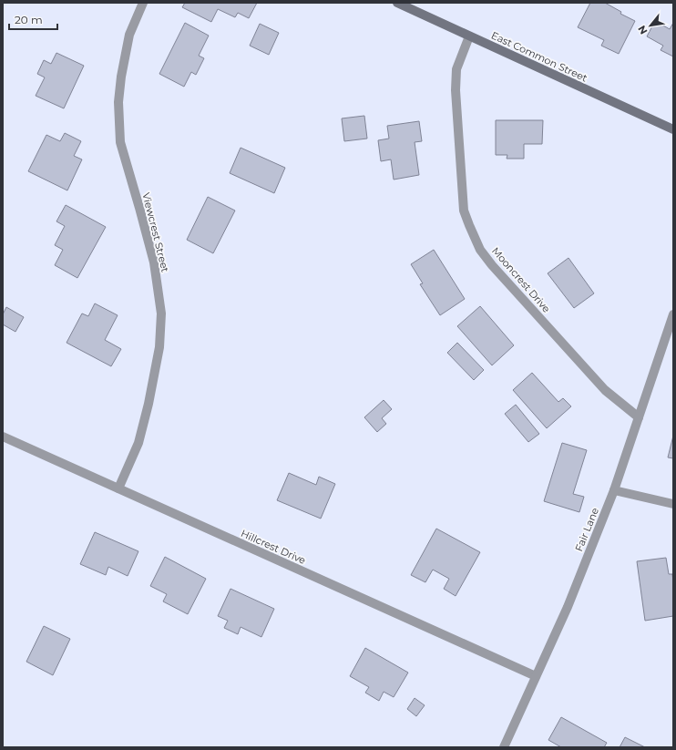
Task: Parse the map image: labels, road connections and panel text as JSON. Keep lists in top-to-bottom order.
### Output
{
  "streets": {
    "main road": ["East Common Street"],
    "street": [
      "Viewcrest Street",
      "Mooncrest Drive",
      "Fair Lane",
      "Hillcrest Drive"
    ]
  },
  "crossings": [
    ["East Common Street", "Mooncrest Drive"],
    ["Viewcrest Street", "Hillcrest Drive"],
    ["Mooncrest Drive", "Fair Lane"],
    ["Fair Lane", "Hillcrest Drive"]
  ],
  "scale_bar": "20 m",
  "north": "bottom left"
}
